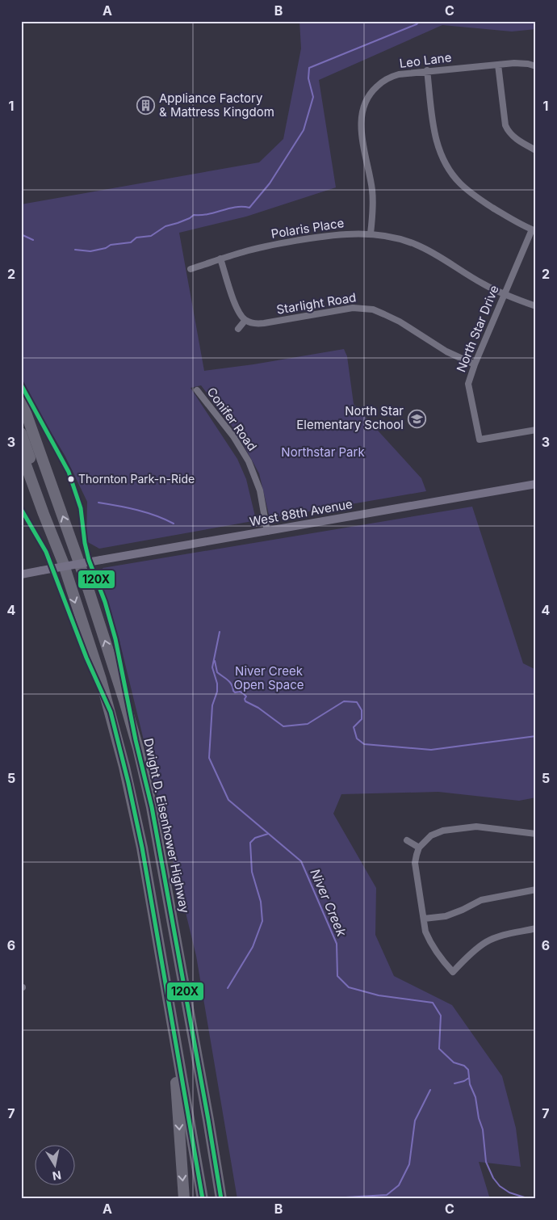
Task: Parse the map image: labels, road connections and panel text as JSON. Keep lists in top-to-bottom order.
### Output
{
  "streets": {
    "highway": ["Dwight D. Eisenhower Highway"],
    "main road": ["West 88th Avenue"],
    "street": [
      "Leo Lane",
      "Polaris Place",
      "Starlight Road",
      "North Star Drive",
      "Conifer Road"
    ]
  },
  "crossings": [
    ["Leo Lane", "Polaris Place"],
    ["Polaris Place", "North Star Drive"],
    ["Starlight Road", "North Star Drive"],
    ["Conifer Road", "West 88th Avenue"]
  ],
  "water": ["Niver Creek"],
  "parks": ["Northstar Park", "Niver Creek Open Space"],
  "places": {
    "building": ["Appliance Factory & Mattress Kingdom"],
    "school or university": ["North Star Elementary School"],
    "other": ["Thornton Park-n-Ride"]
  },
  "lines": ["transit line 120X"],
  "north": "bottom",
  "grid": {
    "columns": ["A", "B", "C"],
    "rows": [
      "1",
      "2",
      "3",
      "4",
      "5",
      "6",
      "7"
    ]
  }
}
